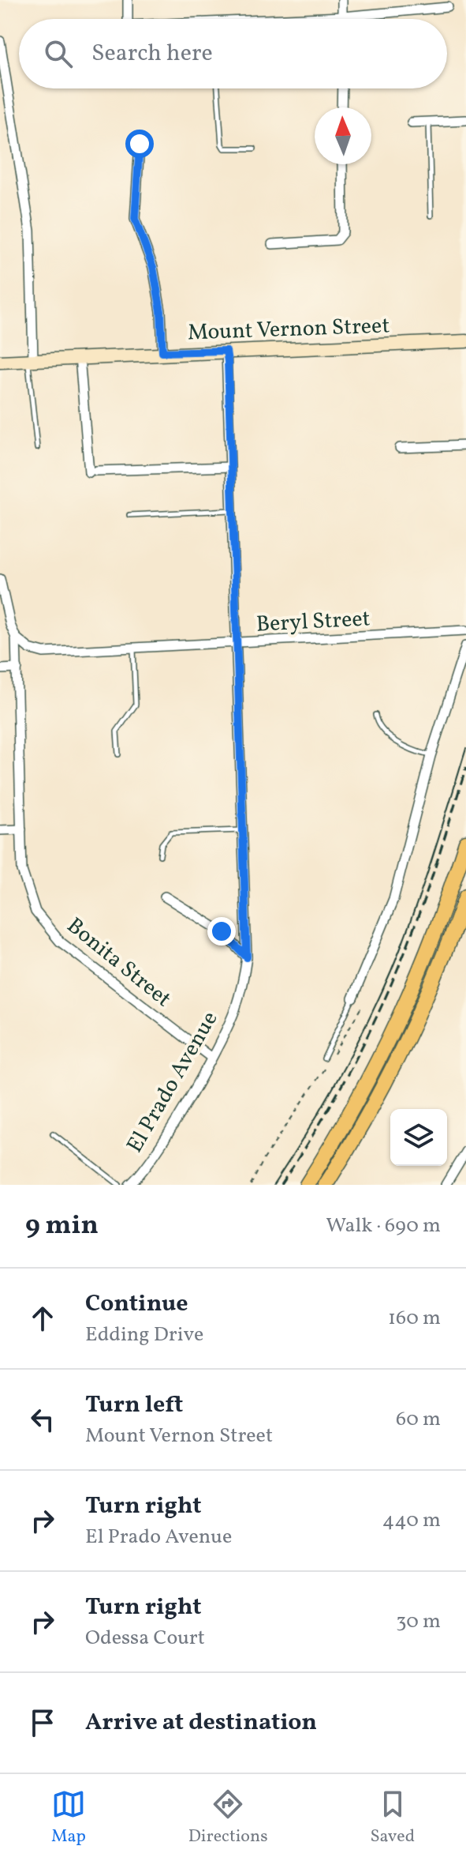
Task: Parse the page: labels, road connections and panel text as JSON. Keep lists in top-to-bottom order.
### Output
{
  "streets": {
    "street": [
      "Mount Vernon Street",
      "Beryl Street",
      "Bonita Street",
      "El Prado Avenue"
    ]
  },
  "crossings": [
    ["Mount Vernon Street", "El Prado Avenue"],
    ["Beryl Street", "Bonita Street"],
    ["Beryl Street", "El Prado Avenue"],
    ["Bonita Street", "El Prado Avenue"]
  ],
  "north": "top",
  "page": {
    "search": "Search here",
    "heading": ["9 min", "Walk · 690 m"],
    "list": [
      ["Continue", "Edding Drive", "160 m"],
      ["Turn left", "Mount Vernon Street", "60 m"],
      ["Turn right", "El Prado Avenue", "440 m"],
      ["Turn right", "Odessa Court", "30 m"],
      "Arrive at destination"
    ],
    "nav": ["Map", "Directions", "Saved"]
  }
}
